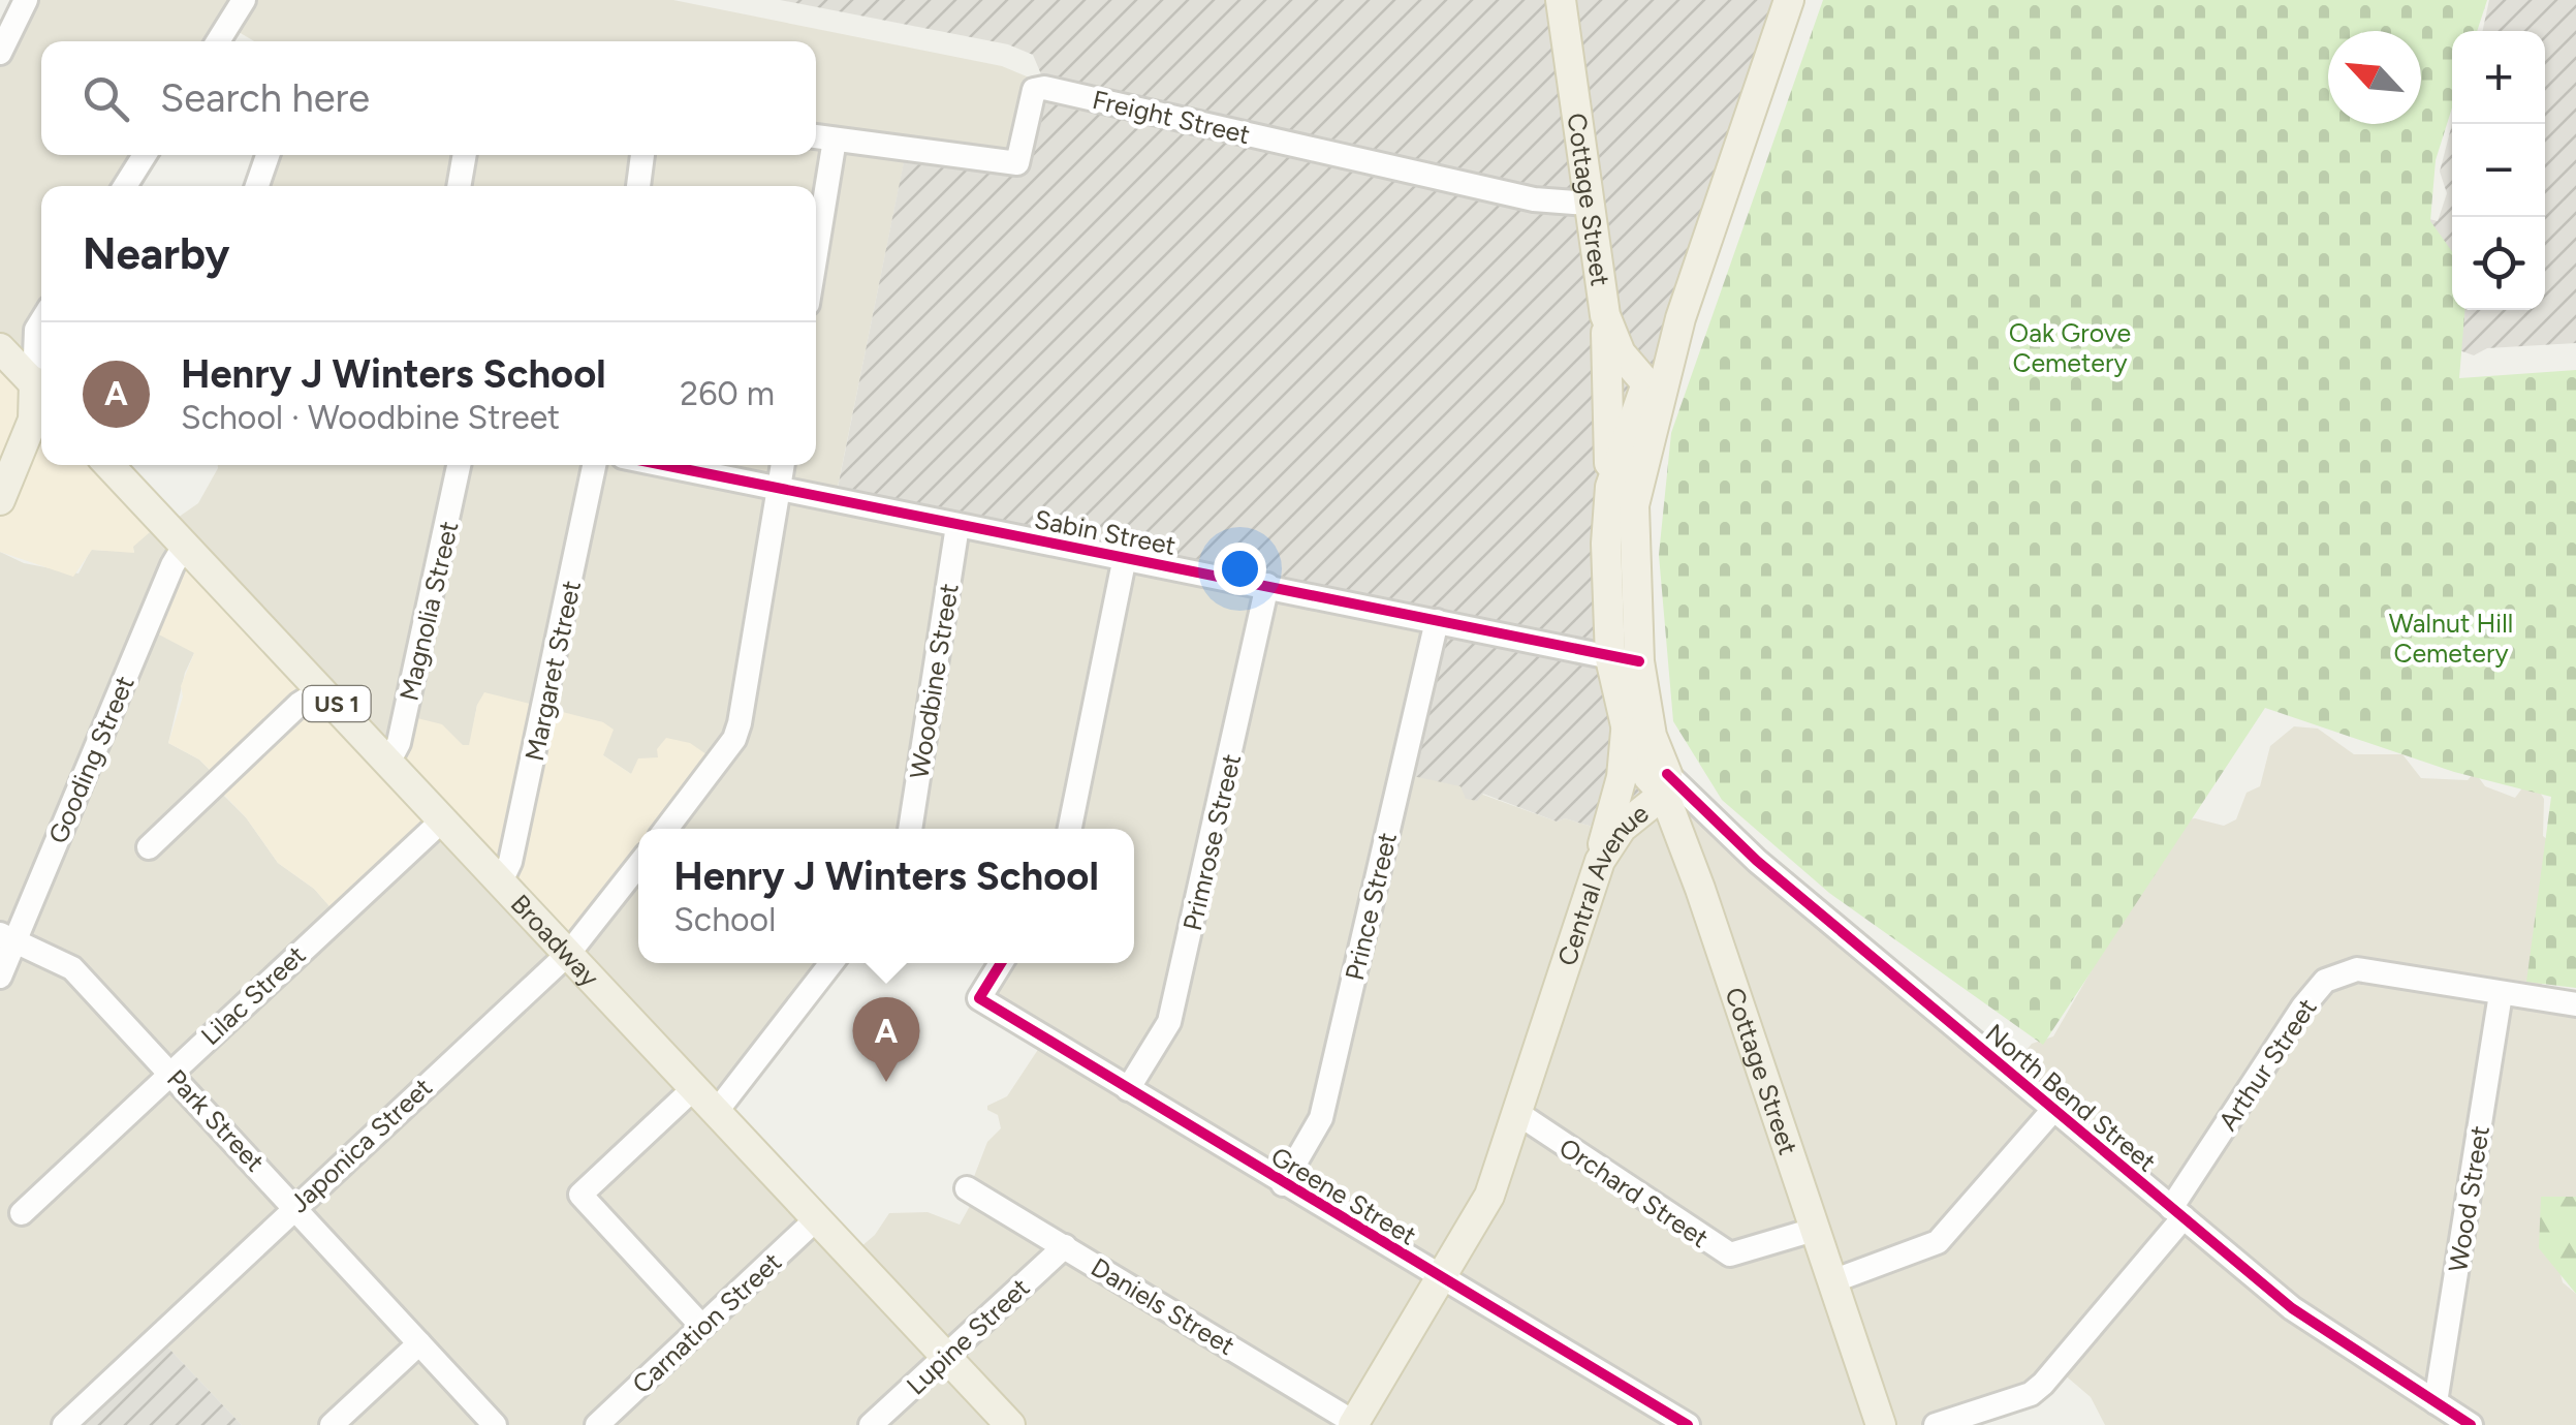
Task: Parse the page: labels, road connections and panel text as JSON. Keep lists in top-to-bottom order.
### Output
{
  "streets": {
    "main road": [
      "Cottage Street",
      "US 1",
      "Central Avenue",
      "Broadway"
    ],
    "street": [
      "Freight Street",
      "Sabin Street",
      "Magnolia Street",
      "Margaret Street",
      "Woodbine Street",
      "Gooding Street",
      "Primrose Street",
      "Prince Street",
      "Lilac Street",
      "Arthur Street",
      "North Bend Street",
      "Park Street",
      "Japonica Street",
      "Orchard Street",
      "Greene Street",
      "Wood Street",
      "Daniels Street",
      "Carnation Street",
      "Lupine Street"
    ]
  },
  "crossings": [
    ["Freight Street", "Cottage Street"],
    ["Cottage Street", "Central Avenue"],
    ["Cottage Street", "North Bend Street"],
    ["Cottage Street", "Orchard Street"],
    ["Sabin Street", "Woodbine Street"],
    ["Sabin Street", "Primrose Street"],
    ["Sabin Street", "Prince Street"],
    ["Magnolia Street", "Broadway"],
    ["Margaret Street", "Broadway"],
    ["Gooding Street", "Broadway"],
    ["Gooding Street", "Park Street"],
    ["Primrose Street", "Greene Street"],
    ["Central Avenue", "North Bend Street"],
    ["Central Avenue", "Orchard Street"],
    ["Central Avenue", "Greene Street"],
    ["Central Avenue", "Daniels Street"],
    ["Prince Street", "Greene Street"],
    ["Broadway", "Lilac Street"],
    ["Broadway", "Japonica Street"],
    ["Broadway", "Carnation Street"],
    ["Broadway", "Lupine Street"],
    ["Lilac Street", "Park Street"],
    ["Arthur Street", "North Bend Street"],
    ["Arthur Street", "Wood Street"],
    ["North Bend Street", "Wood Street"],
    ["Park Street", "Japonica Street"],
    ["Daniels Street", "Lupine Street"]
  ],
  "parks": ["Oak Grove Cemetery", "Walnut Hill Cemetery"],
  "north": "top left",
  "page": {
    "map_buttons": ["+", "−"],
    "search": "Search here",
    "heading": "Nearby",
    "list": [
      {
        "mark": "A",
        "name": "Henry J Winters School",
        "note": "School · Woodbine Street",
        "value": "260 m"
      }
    ],
    "popup": ["Henry J Winters School", "School"],
    "pins": "A"
  }
}
